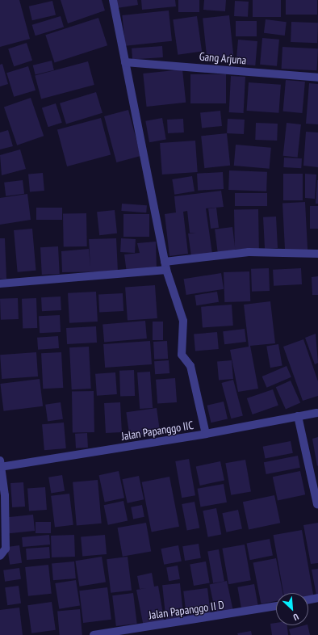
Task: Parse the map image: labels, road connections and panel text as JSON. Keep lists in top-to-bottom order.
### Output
{
  "streets": {
    "street": ["Gang Arjuna", "Jalan Papanggo IIC", "Jalan Papanggo II D"]
  },
  "north": "bottom right"
}
